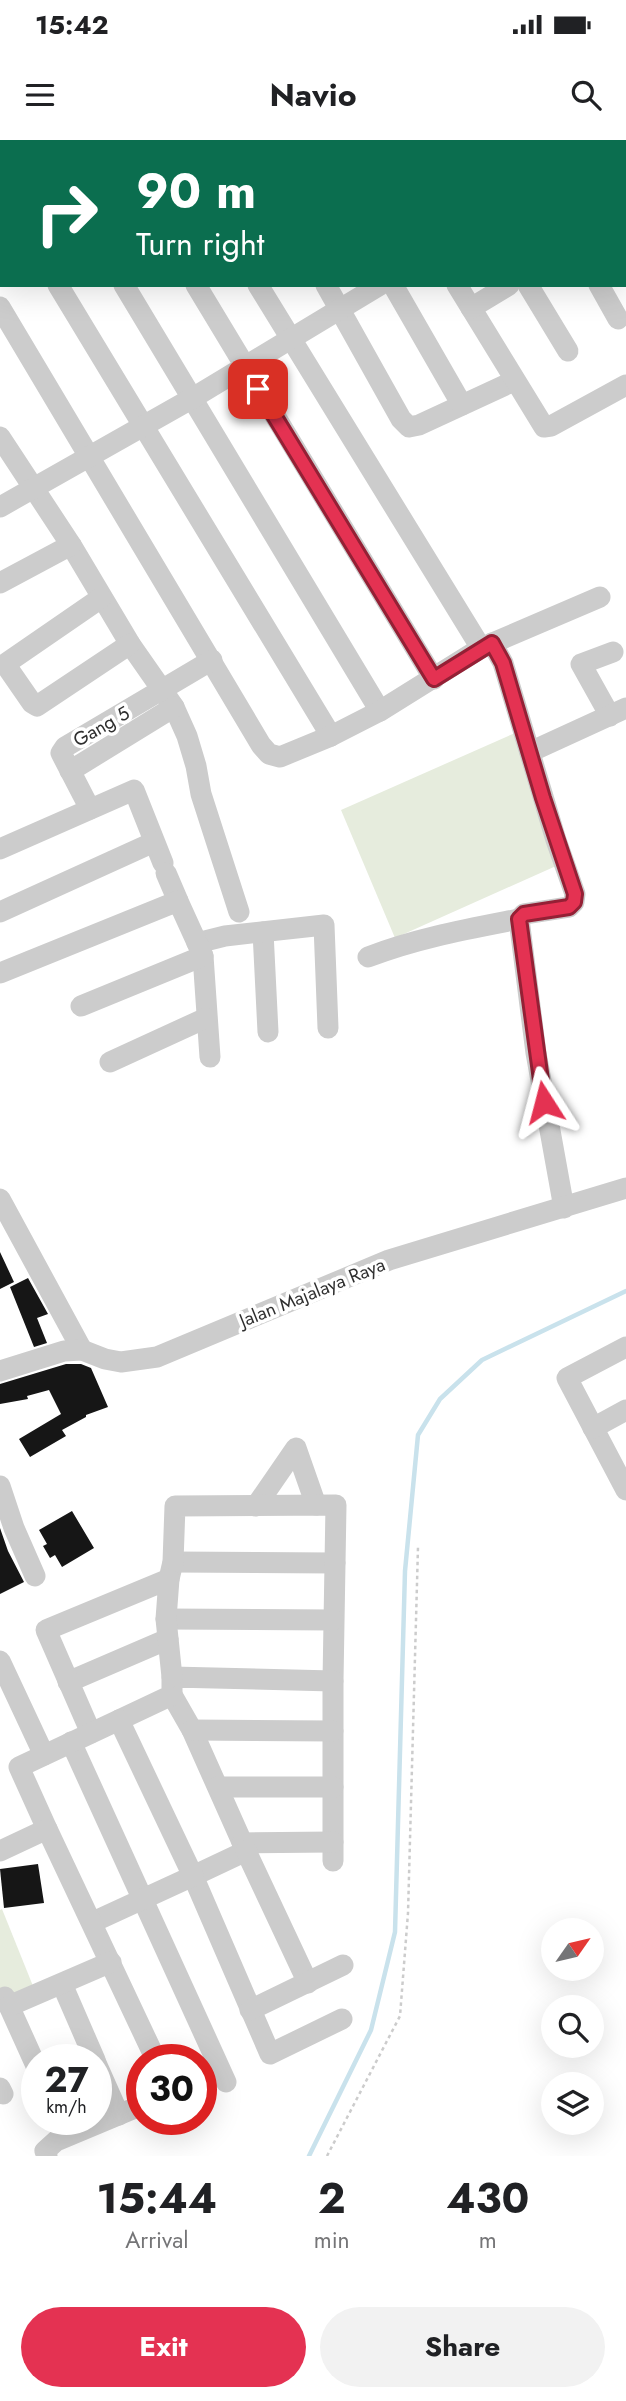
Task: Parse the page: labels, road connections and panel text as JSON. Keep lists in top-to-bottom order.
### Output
{
  "streets": {
    "street": ["Gang 5", "Jalan Majalaya Raya"]
  },
  "north": "top right",
  "page": {
    "status": "15:42",
    "header": "Navio",
    "turn": ["90 m", "Turn right"],
    "speed": "27 km/h",
    "limit": "30",
    "eta": [
      "15:44",
      "Arrival",
      "2",
      "min",
      "430",
      "m"
    ],
    "buttons": ["Exit", "Share"]
  }
}
